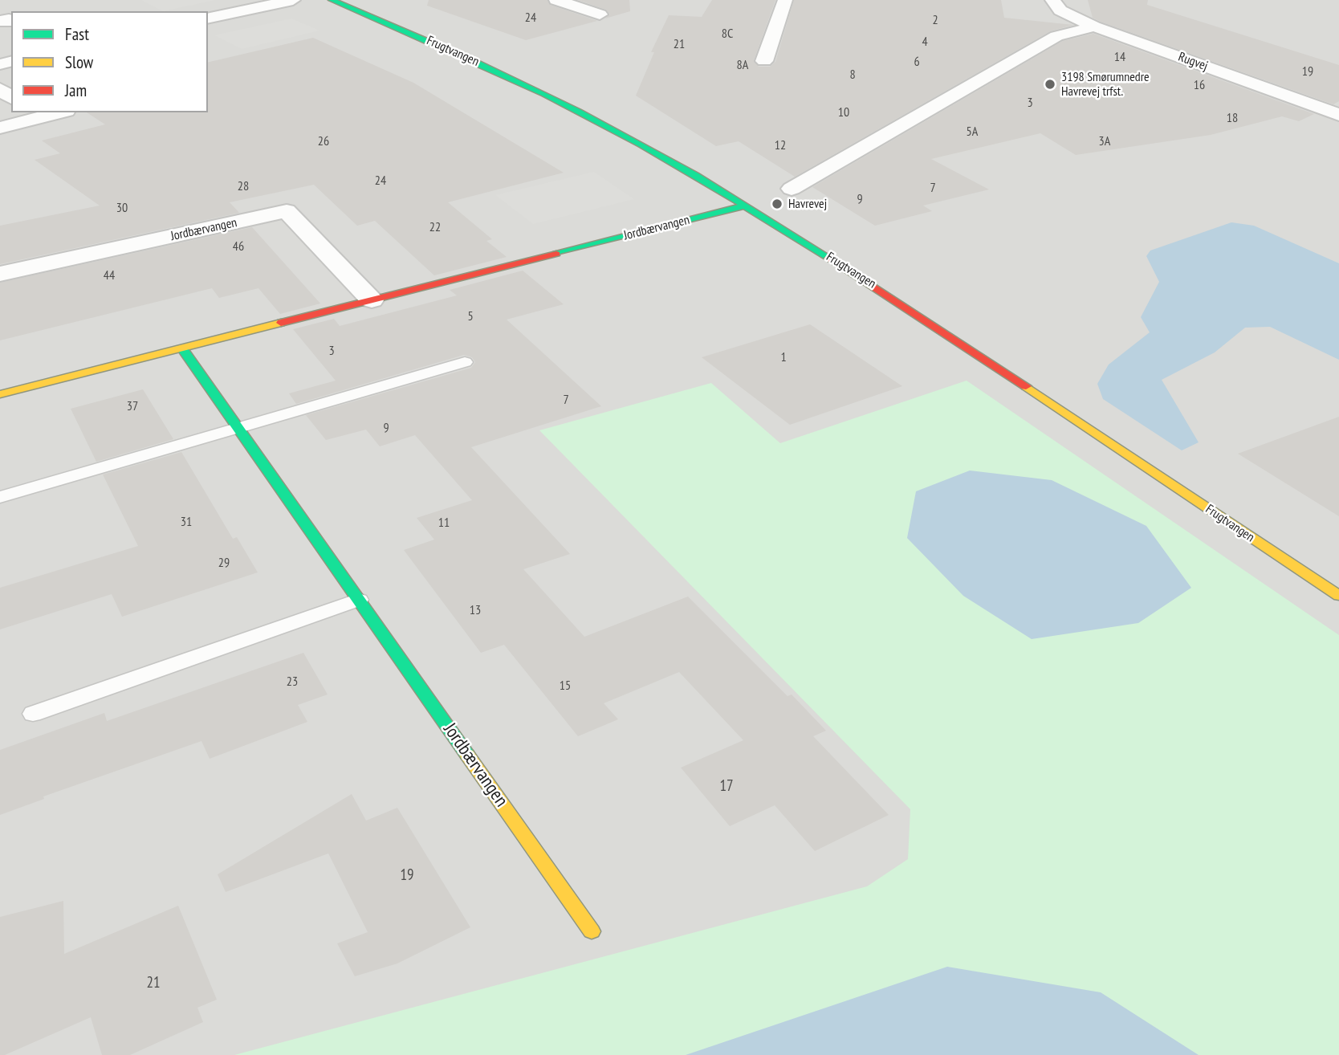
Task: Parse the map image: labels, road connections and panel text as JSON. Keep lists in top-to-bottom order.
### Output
{
  "streets": {
    "street": ["Frugtvangen", "Rugvej", "Jordbærvangen"]
  },
  "crossings": [
    ["Frugtvangen", "Jordbærvangen"]
  ],
  "places": ["3198 Smørumnedre Havrevej trfst.", "Havrevej"],
  "house_numbers": [
    "24",
    "2",
    "8C",
    "4",
    "21",
    "14",
    "6",
    "8A",
    "19",
    "8",
    "16",
    "3",
    "10",
    "18",
    "5A",
    "26",
    "3A",
    "12",
    "24",
    "28",
    "7",
    "9",
    "30",
    "22",
    "46",
    "44",
    "5",
    "3",
    "1",
    "7",
    "37",
    "9",
    "31",
    "11",
    "29",
    "13",
    "23",
    "15",
    "17",
    "19",
    "21"
  ],
  "legend": ["Fast", "Slow", "Jam"]
}
